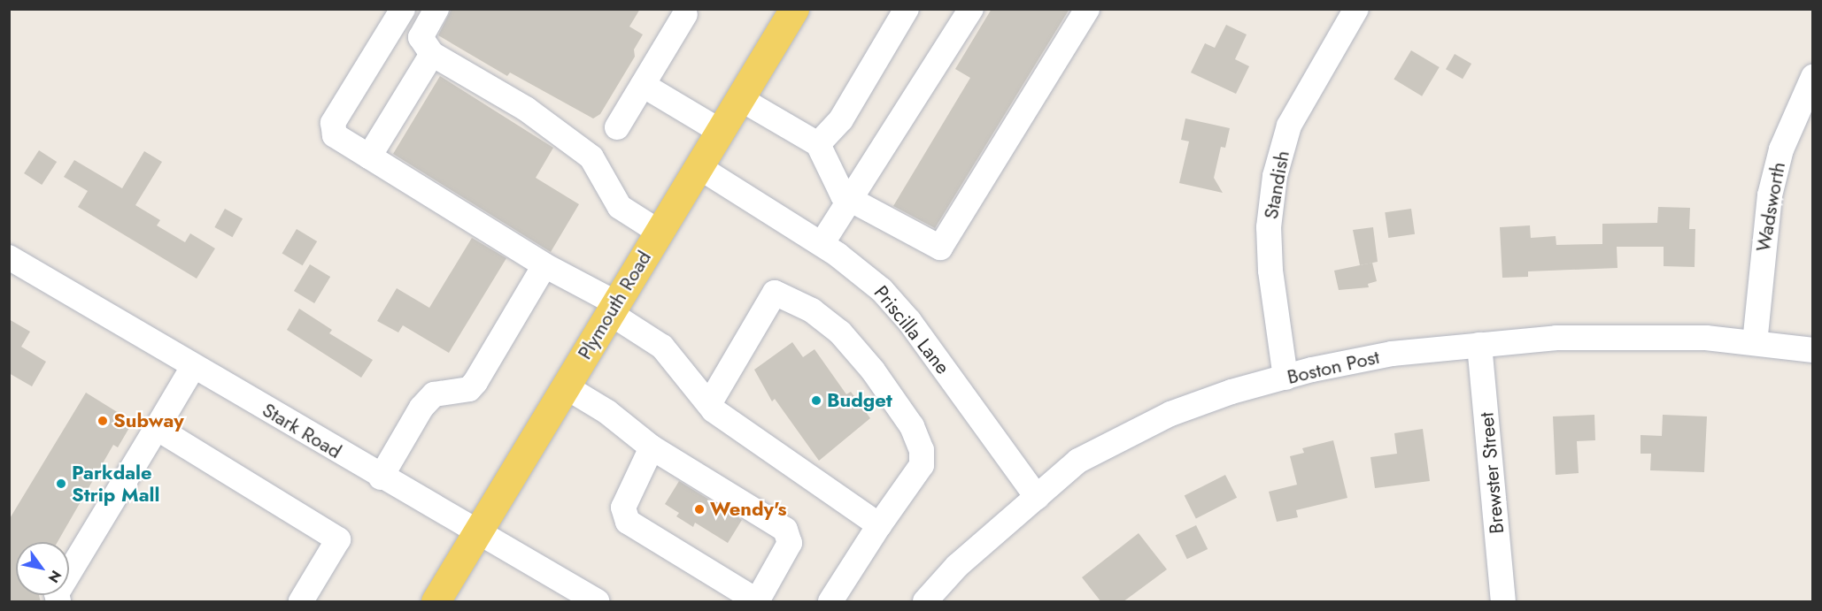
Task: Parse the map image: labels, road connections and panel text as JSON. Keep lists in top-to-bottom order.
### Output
{
  "streets": {
    "main road": ["Plymouth Road"],
    "street": [
      "Standish",
      "Wadsworth",
      "Priscilla Lane",
      "Boston Post",
      "Stark Road",
      "Brewster Street"
    ]
  },
  "crossings": [
    ["Standish", "Boston Post"],
    ["Wadsworth", "Boston Post"],
    ["Plymouth Road", "Priscilla Lane"],
    ["Plymouth Road", "Stark Road"],
    ["Priscilla Lane", "Boston Post"],
    ["Boston Post", "Brewster Street"]
  ],
  "places": [
    "Budget",
    "Subway",
    "Parkdale Strip Mall",
    "Wendy's"
  ],
  "north": "bottom right"
}
